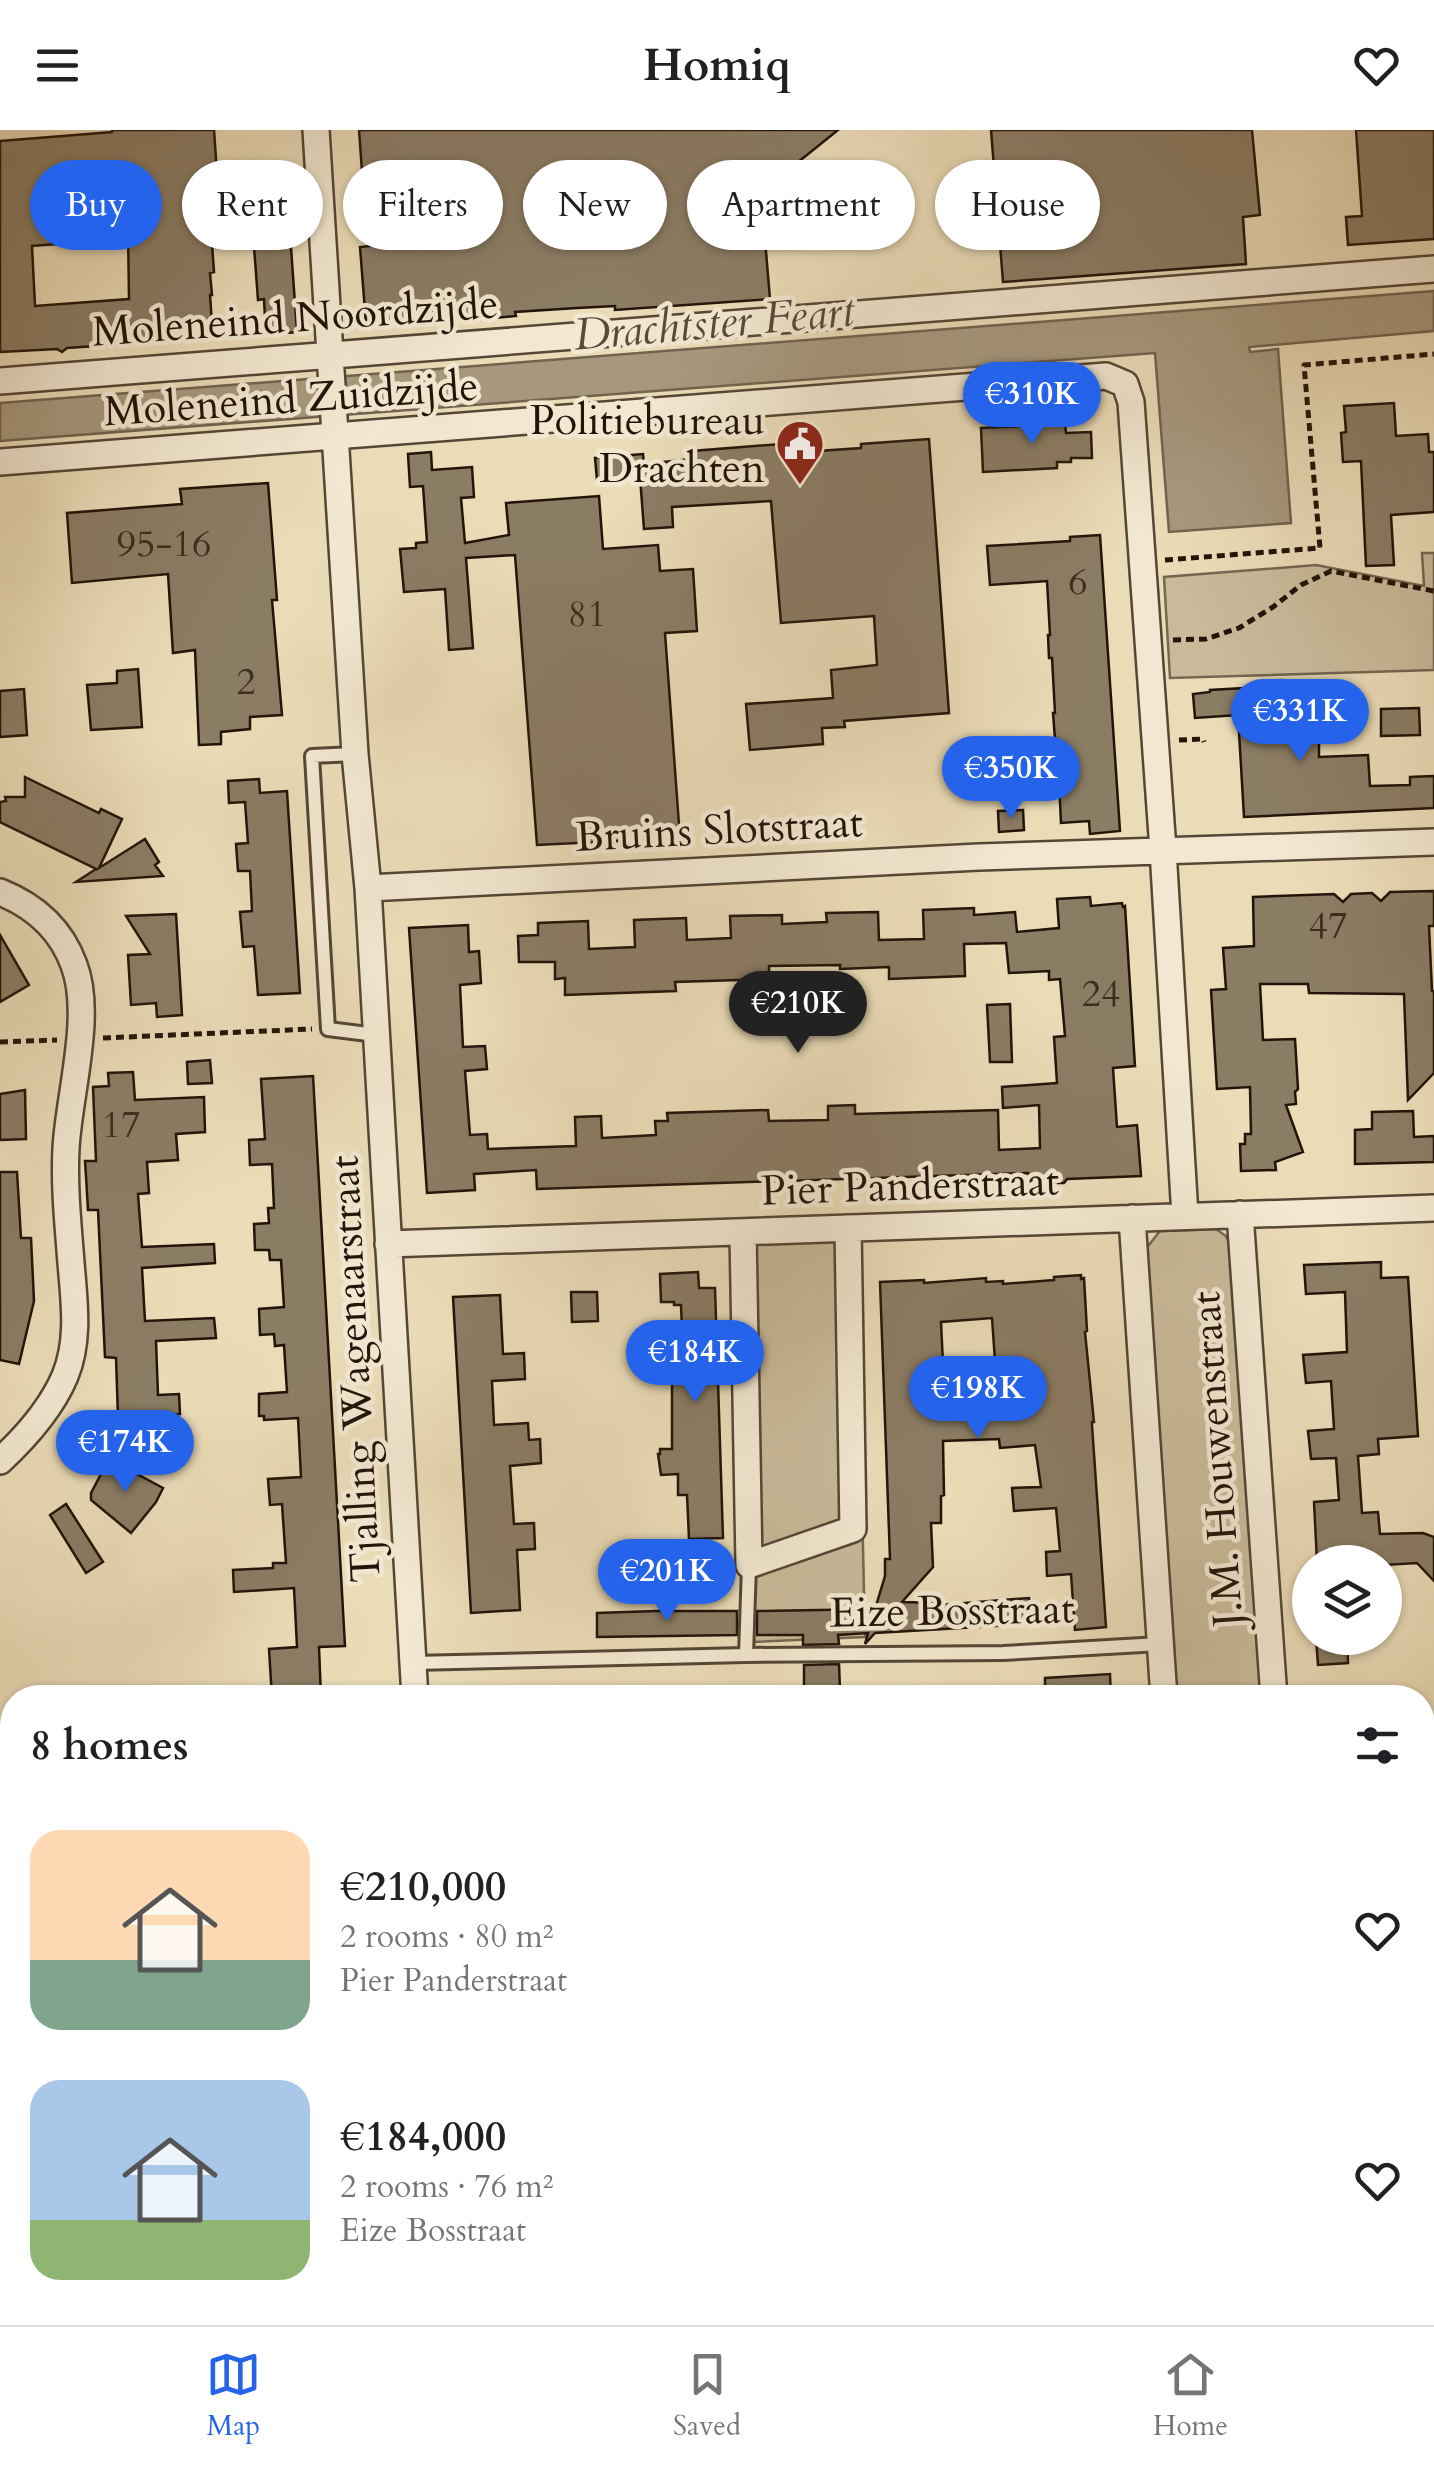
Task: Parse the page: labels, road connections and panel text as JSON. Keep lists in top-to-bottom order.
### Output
{
  "streets": {
    "street": [
      "Moleneind Noordzijde",
      "Moleneind Zuidzijde",
      "Bruins Slotstraat",
      "Pier Panderstraat",
      "Tjalling Wagenaarstraat",
      "J.M. Houwenstraat",
      "Eize Bosstraat"
    ]
  },
  "crossings": [
    ["Moleneind Noordzijde", "Tjalling Wagenaarstraat"],
    ["Moleneind Zuidzijde", "Tjalling Wagenaarstraat"],
    ["Bruins Slotstraat", "Tjalling Wagenaarstraat"],
    ["Pier Panderstraat", "Tjalling Wagenaarstraat"],
    ["Pier Panderstraat", "J.M. Houwenstraat"],
    ["Pier Panderstraat", "Eize Bosstraat"],
    ["Tjalling Wagenaarstraat", "Eize Bosstraat"],
    ["J.M. Houwenstraat", "Eize Bosstraat"]
  ],
  "water": ["Drachtster Feart"],
  "places": {
    "public building": ["Politiebureau Drachten"]
  },
  "house_numbers": [
    "95-16",
    "6",
    "81",
    "2",
    "47",
    "24",
    "17"
  ],
  "page": {
    "header": "Homiq",
    "chip": [
      "Buy",
      "Rent",
      "Filters",
      "New",
      "Apartment",
      "House"
    ],
    "price": [
      "€310K",
      "€331K",
      "€350K",
      "€210K",
      "€184K",
      "€198K",
      "€174K",
      "€201K"
    ],
    "heading": "8 homes",
    "list": [
      {
        "name": "€210,000",
        "note": "2 rooms · 80 m² · Pier Panderstraat"
      },
      {
        "name": "€184,000",
        "note": "2 rooms · 76 m² · Eize Bosstraat"
      }
    ],
    "tabs": ["Map", "Saved", "Home"]
  }
}
